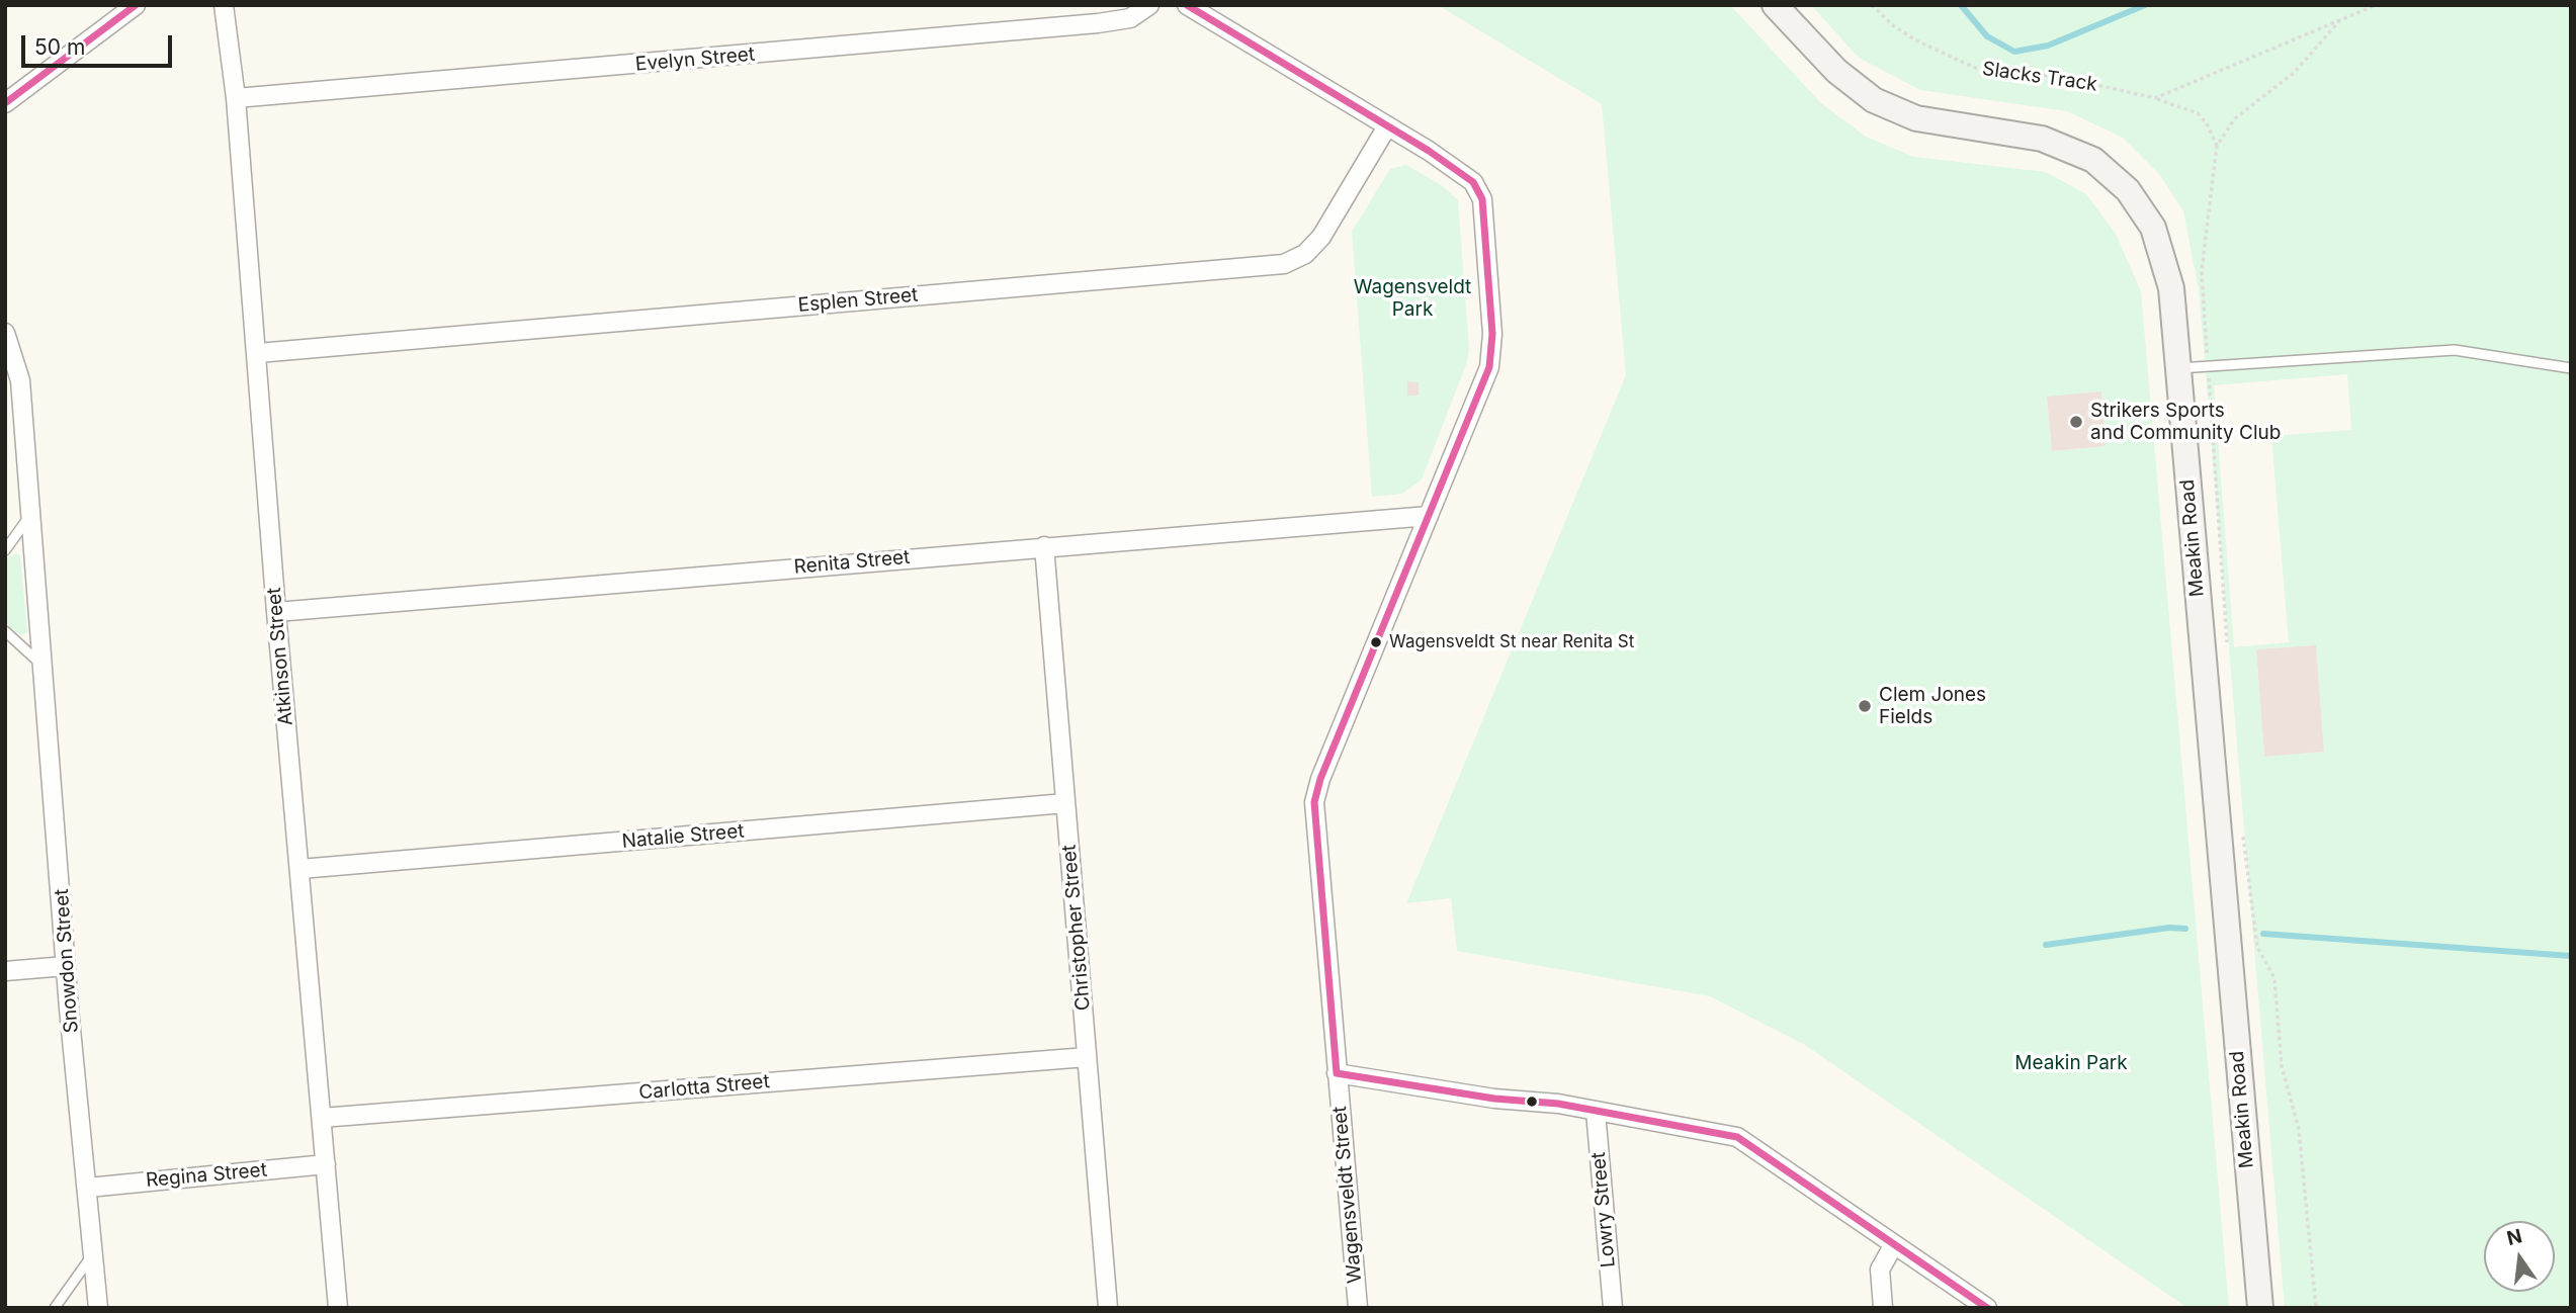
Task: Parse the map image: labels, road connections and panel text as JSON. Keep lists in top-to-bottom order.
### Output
{
  "streets": {
    "street": [
      "Evelyn Street",
      "Esplen Street",
      "Meakin Road",
      "Renita Street",
      "Atkinson Street",
      "Natalie Street",
      "Christopher Street",
      "Snowdon Street",
      "Carlotta Street",
      "Regina Street",
      "Wagensveldt Street",
      "Lowry Street"
    ],
    "path": ["Slacks Track"]
  },
  "crossings": [
    ["Evelyn Street", "Atkinson Street"],
    ["Esplen Street", "Atkinson Street"],
    ["Esplen Street", "Wagensveldt Street"],
    ["Renita Street", "Atkinson Street"],
    ["Renita Street", "Christopher Street"],
    ["Renita Street", "Wagensveldt Street"],
    ["Atkinson Street", "Natalie Street"],
    ["Atkinson Street", "Carlotta Street"],
    ["Atkinson Street", "Regina Street"],
    ["Natalie Street", "Christopher Street"],
    ["Christopher Street", "Carlotta Street"],
    ["Snowdon Street", "Regina Street"]
  ],
  "parks": ["Wagensveldt Park", "Meakin Park"],
  "places": ["Strikers Sports and Community Club", "Wagensveldt St near Renita St", "Clem Jones Fields"],
  "scale_bar": "50 m",
  "north": "top"
}
